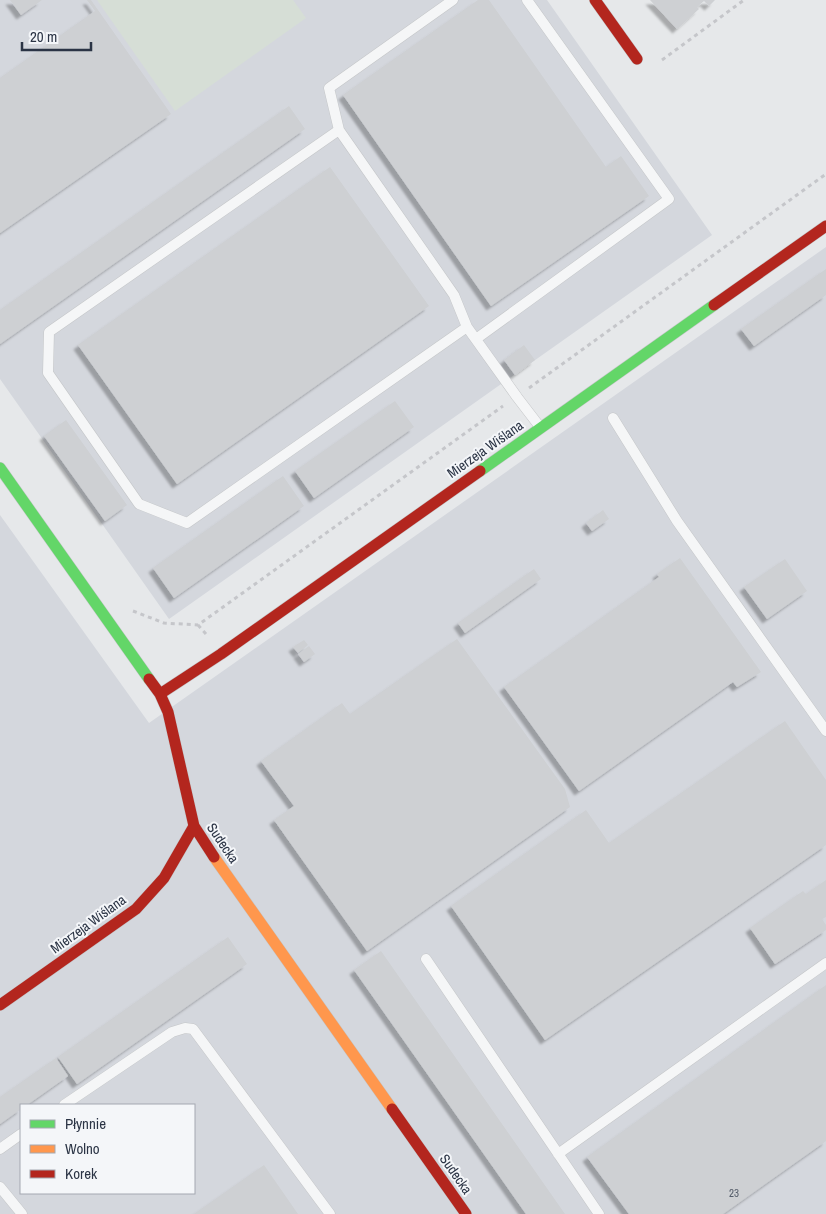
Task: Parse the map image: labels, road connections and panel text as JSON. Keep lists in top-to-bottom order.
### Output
{
  "streets": {
    "street": ["Mierzeja Wiślana", "Sudecka"]
  },
  "crossings": [
    ["Mierzeja Wiślana", "Sudecka"]
  ],
  "house_numbers": ["23"],
  "legend": ["Płynnie", "Wolno", "Korek"],
  "scale_bar": "20 m"
}
